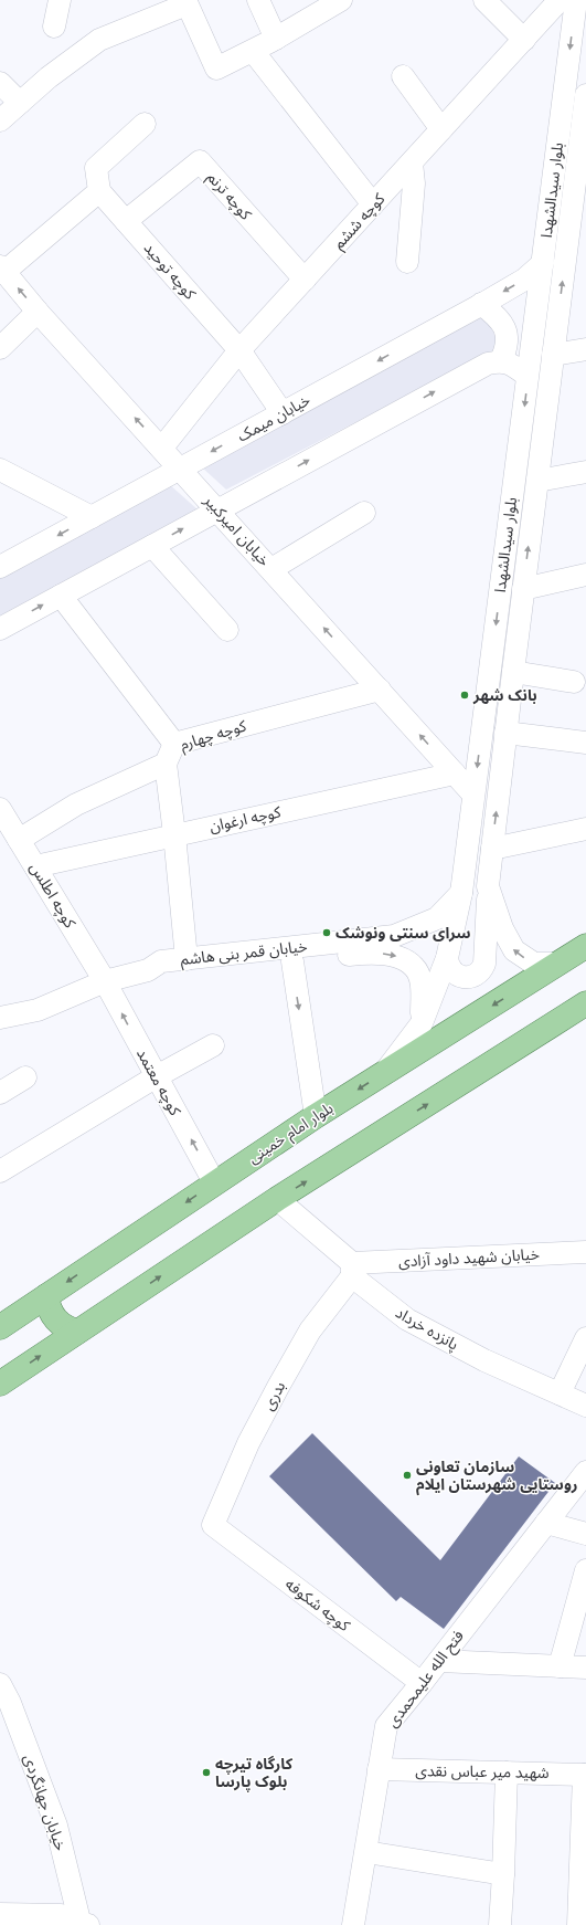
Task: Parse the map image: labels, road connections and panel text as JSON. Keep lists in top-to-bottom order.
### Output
{
  "streets": {
    "main road": ["بلوار امام خمینی"],
    "street": [
      "بلوار سیدالشهدا",
      "کوچه ترنم",
      "کوچه ششم",
      "کوچه توحید",
      "خیابان میمک",
      "خیابان امیرکبیر",
      "کوچه چهارم",
      "کوچه ارغوان",
      "کوچه اطلس",
      "خیابان قمر بنی هاشم",
      "کوچه معتمد",
      "خیابان شهید داود آزادی",
      "پانزده خرداد",
      "بدری",
      "کوچه شکوفه",
      "فتح الله علیمحمدی",
      "شهید میر عباس نقدی",
      "خیابان جهانگردی"
    ]
  },
  "crossings": [
    ["بلوار سیدالشهدا", "خیابان میمک"],
    ["بلوار سیدالشهدا", "خیابان امیرکبیر"],
    ["بلوار سیدالشهدا", "خیابان قمر بنی هاشم"],
    ["بلوار سیدالشهدا", "بلوار امام خمینی"],
    ["کوچه ترنم", "کوچه ششم"],
    ["کوچه ترنم", "کوچه توحید"],
    ["کوچه ششم", "کوچه توحید"],
    ["کوچه ششم", "خیابان امیرکبیر"],
    ["کوچه توحید", "خیابان میمک"],
    ["خیابان میمک", "خیابان امیرکبیر"],
    ["خیابان امیرکبیر", "کوچه چهارم"],
    ["خیابان امیرکبیر", "کوچه ارغوان"],
    ["کوچه چهارم", "کوچه اطلس"],
    ["کوچه ارغوان", "کوچه اطلس"],
    ["کوچه اطلس", "خیابان قمر بنی هاشم"],
    ["کوچه اطلس", "کوچه معتمد"],
    ["خیابان قمر بنی هاشم", "کوچه معتمد"],
    ["کوچه معتمد", "بلوار امام خمینی"],
    ["خیابان شهید داود آزادی", "پانزده خرداد"],
    ["خیابان شهید داود آزادی", "بدری"],
    ["پانزده خرداد", "بدری"],
    ["بدری", "کوچه شکوفه"],
    ["کوچه شکوفه", "فتح الله علیمحمدی"],
    ["فتح الله علیمحمدی", "شهید میر عباس نقدی"]
  ],
  "places": [
    "بانک شهر",
    "سرای سنتی ونوشک",
    "سازمان تعاونی روستایی شهرستان ایلام",
    "کارگاه تیرچه بلوک پارسا"
  ]
}
